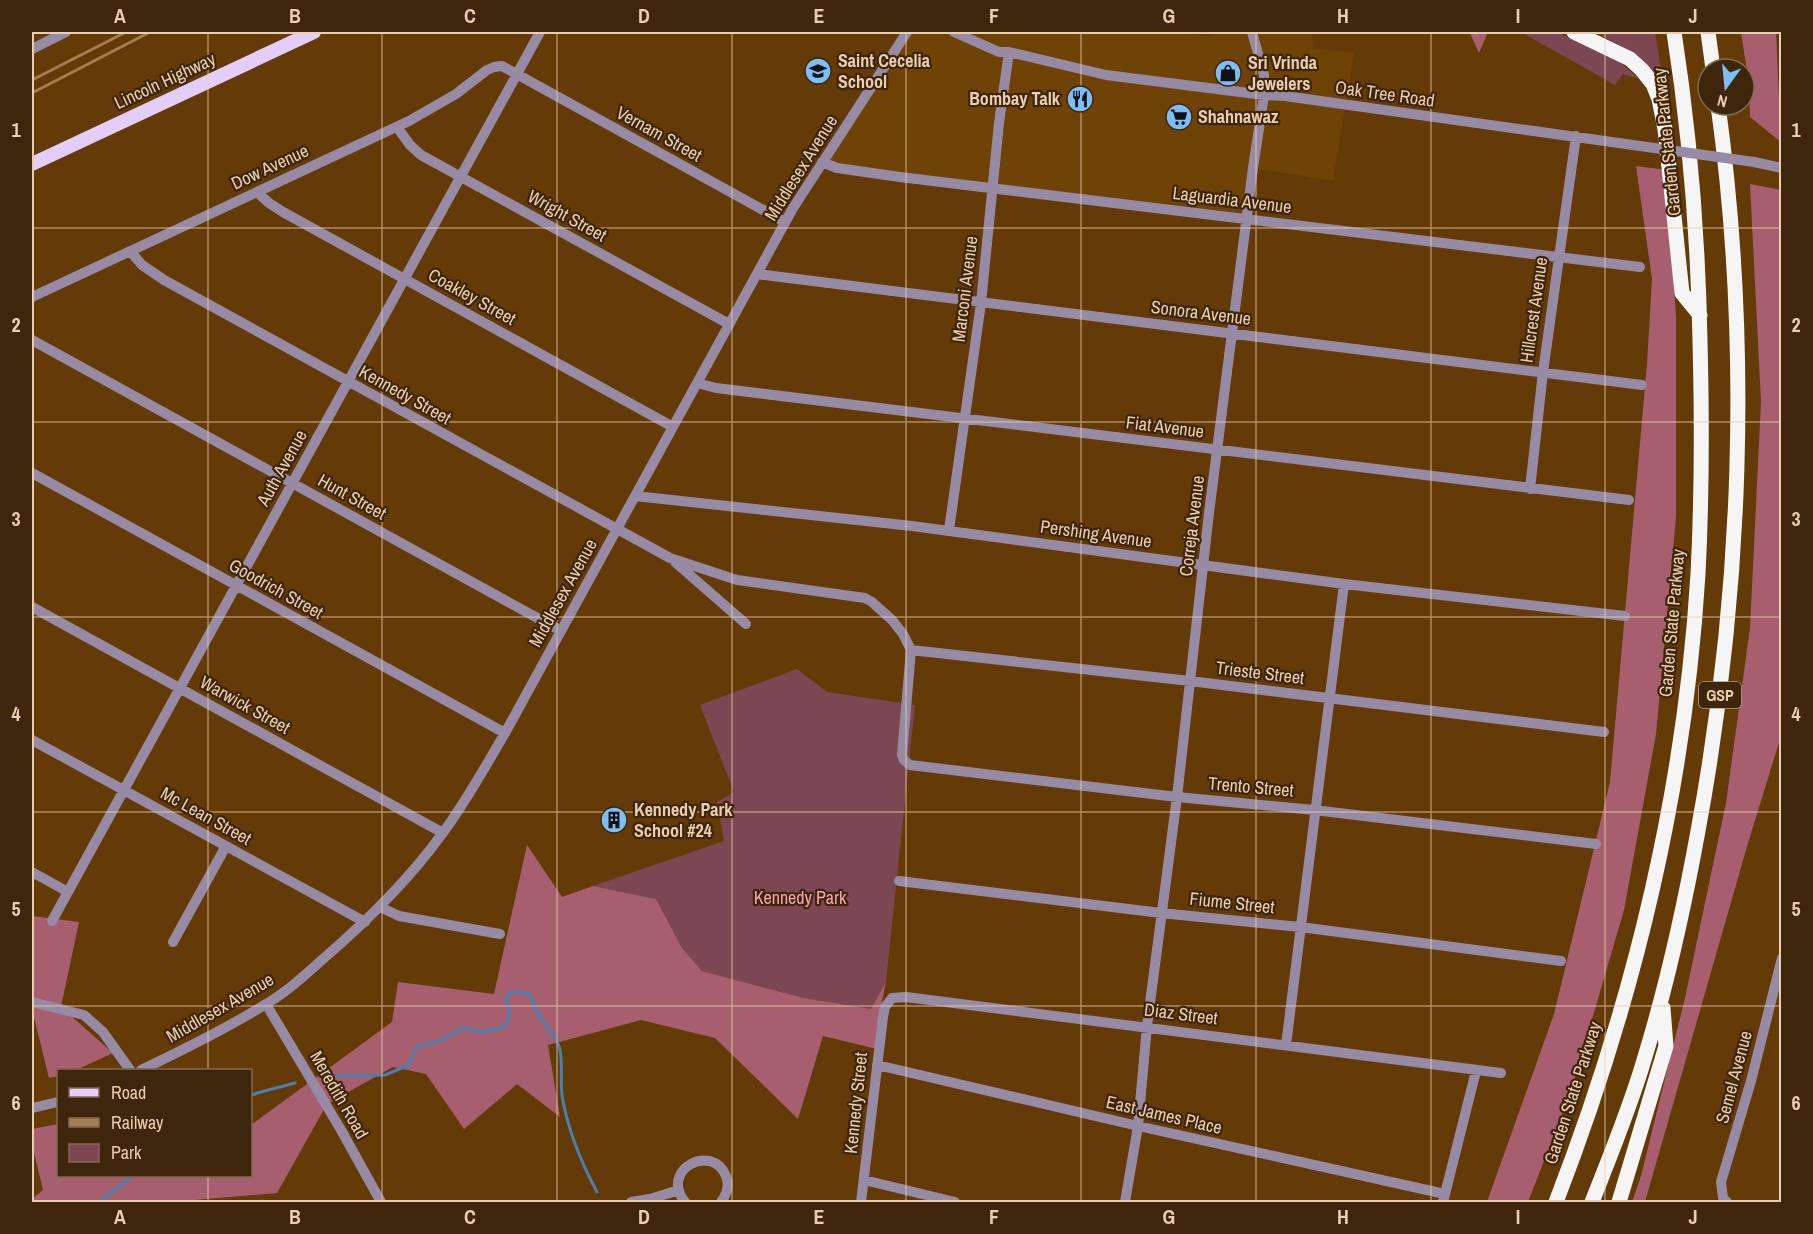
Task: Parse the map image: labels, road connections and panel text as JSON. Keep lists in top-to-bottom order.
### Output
{
  "streets": {
    "highway": ["Garden State Parkway", "GSP"],
    "main road": ["Lincoln Highway"],
    "street": [
      "Oak Tree Road",
      "Vernam Street",
      "Dow Avenue",
      "Middlesex Avenue",
      "Laguardia Avenue",
      "Wright Street",
      "Marconi Avenue",
      "Coakley Street",
      "Hillcrest Avenue",
      "Sonora Avenue",
      "Kennedy Street",
      "Fiat Avenue",
      "Auth Avenue",
      "Hunt Street",
      "Correja Avenue",
      "Pershing Avenue",
      "Goodrich Street",
      "Trieste Street",
      "Warwick Street",
      "Trento Street",
      "Mc Lean Street",
      "Fiume Street",
      "Diaz Street",
      "Semel Avenue",
      "Meredith Road",
      "East James Place"
    ]
  },
  "crossings": [
    ["Oak Tree Road", "Marconi Avenue"],
    ["Oak Tree Road", "Hillcrest Avenue"],
    ["Oak Tree Road", "Correja Avenue"],
    ["Vernam Street", "Dow Avenue"],
    ["Vernam Street", "Middlesex Avenue"],
    ["Vernam Street", "Auth Avenue"],
    ["Dow Avenue", "Wright Street"],
    ["Dow Avenue", "Coakley Street"],
    ["Dow Avenue", "Kennedy Street"],
    ["Dow Avenue", "Auth Avenue"],
    ["Middlesex Avenue", "Laguardia Avenue"],
    ["Middlesex Avenue", "Wright Street"],
    ["Middlesex Avenue", "Coakley Street"],
    ["Middlesex Avenue", "Sonora Avenue"],
    ["Middlesex Avenue", "Kennedy Street"],
    ["Middlesex Avenue", "Fiat Avenue"],
    ["Middlesex Avenue", "Hunt Street"],
    ["Middlesex Avenue", "Pershing Avenue"],
    ["Middlesex Avenue", "Goodrich Street"],
    ["Middlesex Avenue", "Warwick Street"],
    ["Middlesex Avenue", "Mc Lean Street"],
    ["Middlesex Avenue", "Meredith Road"],
    ["Laguardia Avenue", "Marconi Avenue"],
    ["Laguardia Avenue", "Hillcrest Avenue"],
    ["Laguardia Avenue", "Correja Avenue"],
    ["Wright Street", "Auth Avenue"],
    ["Marconi Avenue", "Sonora Avenue"],
    ["Marconi Avenue", "Fiat Avenue"],
    ["Marconi Avenue", "Pershing Avenue"],
    ["Coakley Street", "Auth Avenue"],
    ["Hillcrest Avenue", "Sonora Avenue"],
    ["Hillcrest Avenue", "Fiat Avenue"],
    ["Sonora Avenue", "Correja Avenue"],
    ["Kennedy Street", "Auth Avenue"],
    ["Kennedy Street", "Trieste Street"],
    ["Kennedy Street", "Trento Street"],
    ["Kennedy Street", "Diaz Street"],
    ["Kennedy Street", "East James Place"],
    ["Fiat Avenue", "Correja Avenue"],
    ["Auth Avenue", "Hunt Street"],
    ["Auth Avenue", "Goodrich Street"],
    ["Auth Avenue", "Warwick Street"],
    ["Auth Avenue", "Mc Lean Street"],
    ["Correja Avenue", "Pershing Avenue"],
    ["Correja Avenue", "Trieste Street"],
    ["Correja Avenue", "Trento Street"],
    ["Correja Avenue", "Fiume Street"],
    ["Correja Avenue", "Diaz Street"],
    ["Correja Avenue", "East James Place"],
    ["Trieste Street", "Trento Street"]
  ],
  "parks": ["Kennedy Park"],
  "places": {
    "school or university": ["Saint Cecelia School"],
    "shop": ["Sri Vrinda Jewelers"],
    "restaurant": ["Bombay Talk"],
    "supermarket": ["Shahnawaz"],
    "building": ["Kennedy Park School #24"]
  },
  "legend": ["Road", "Railway", "Park"],
  "north": "bottom",
  "grid": {
    "columns": [
      "A",
      "B",
      "C",
      "D",
      "E",
      "F",
      "G",
      "H",
      "I",
      "J"
    ],
    "rows": [
      "1",
      "2",
      "3",
      "4",
      "5",
      "6"
    ]
  }
}
